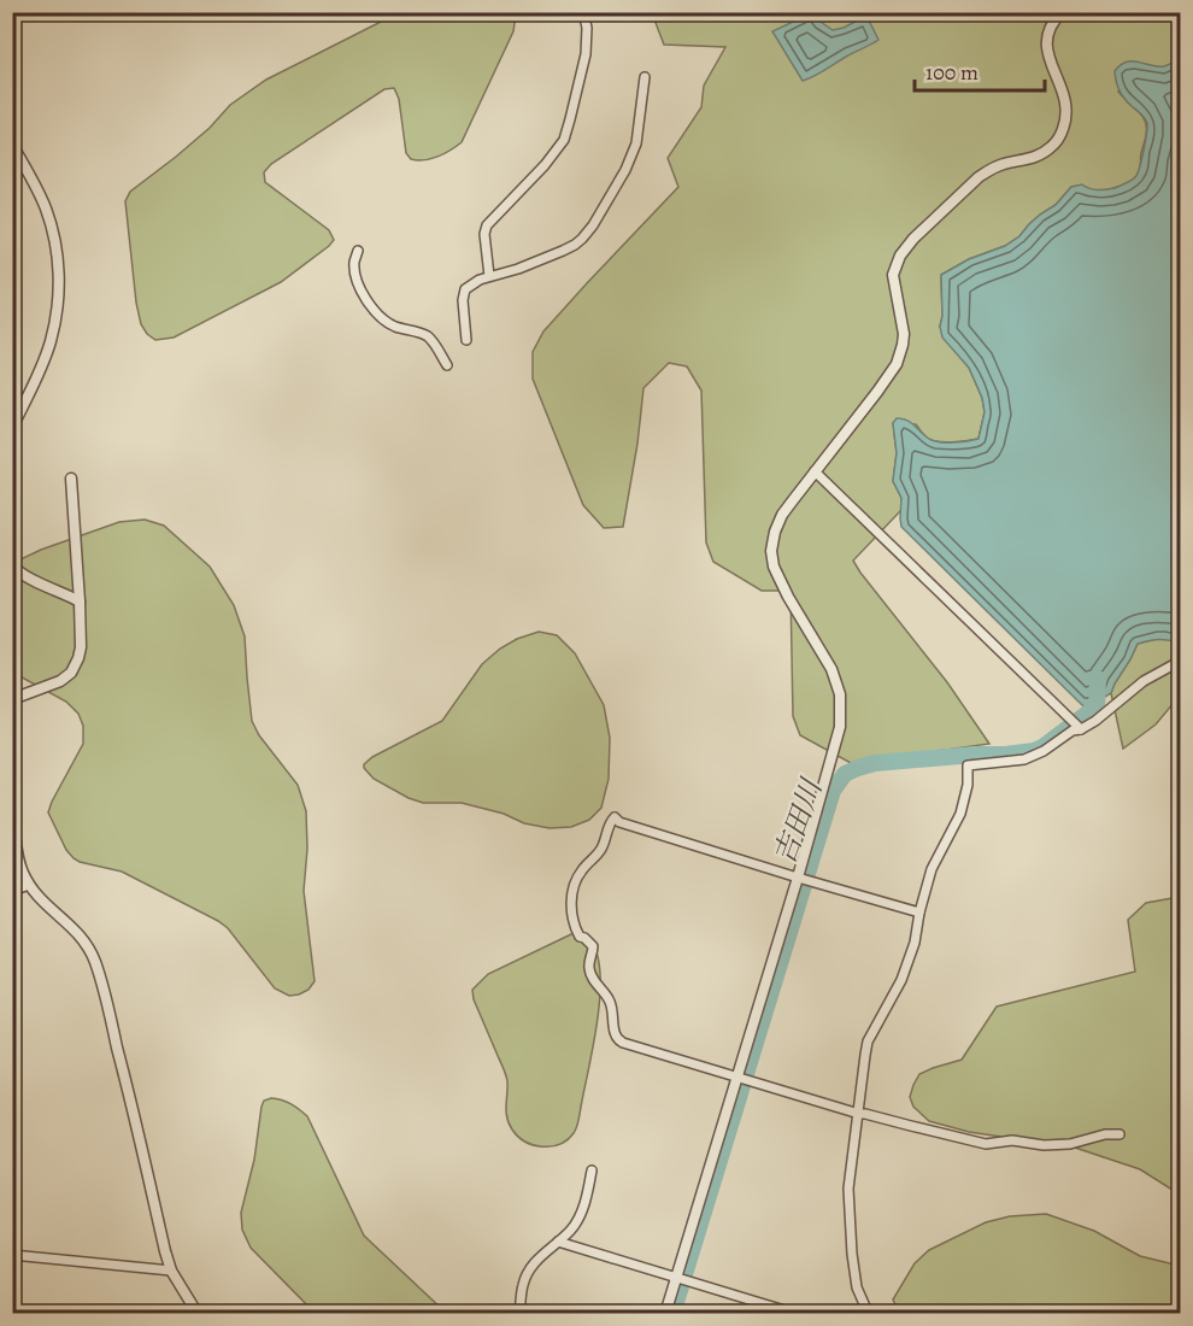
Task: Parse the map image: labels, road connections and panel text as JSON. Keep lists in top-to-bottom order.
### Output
{
  "water": ["吉田川"],
  "scale_bar": "100 m"
}
